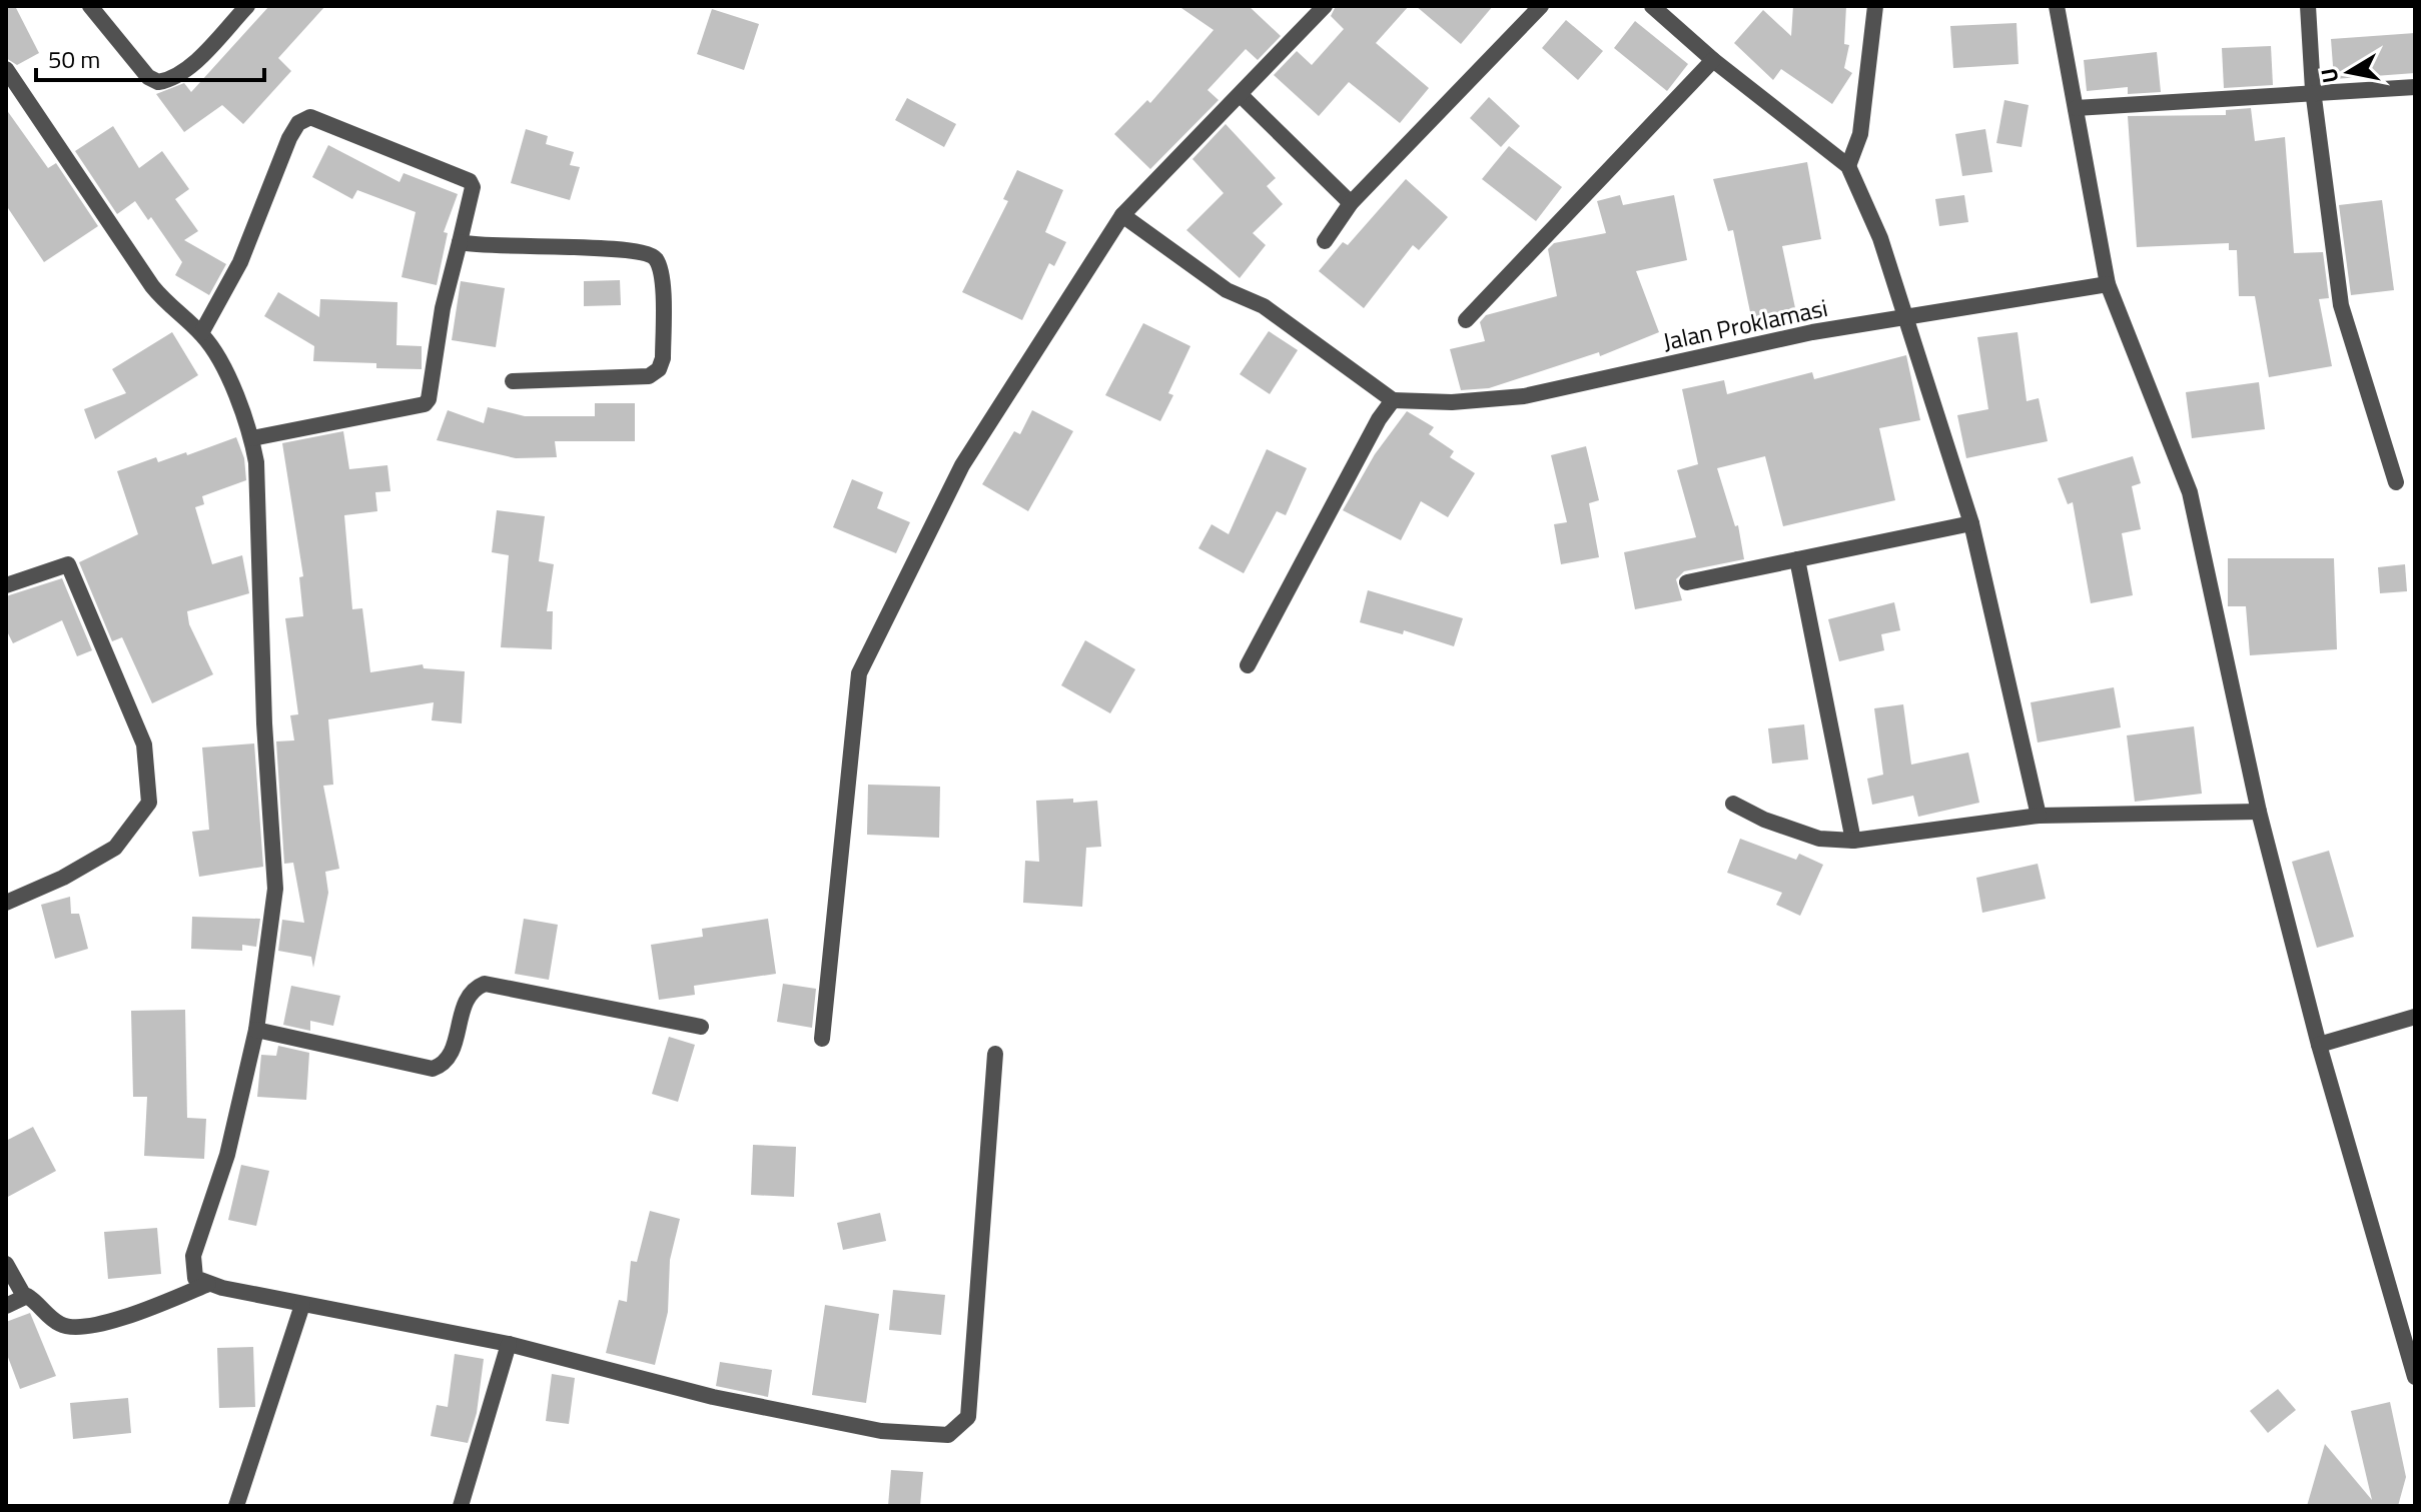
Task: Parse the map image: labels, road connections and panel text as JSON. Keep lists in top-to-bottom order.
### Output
{
  "streets": {
    "street": ["Jalan Proklamasi"]
  },
  "scale_bar": "50 m",
  "north": "left"
}
